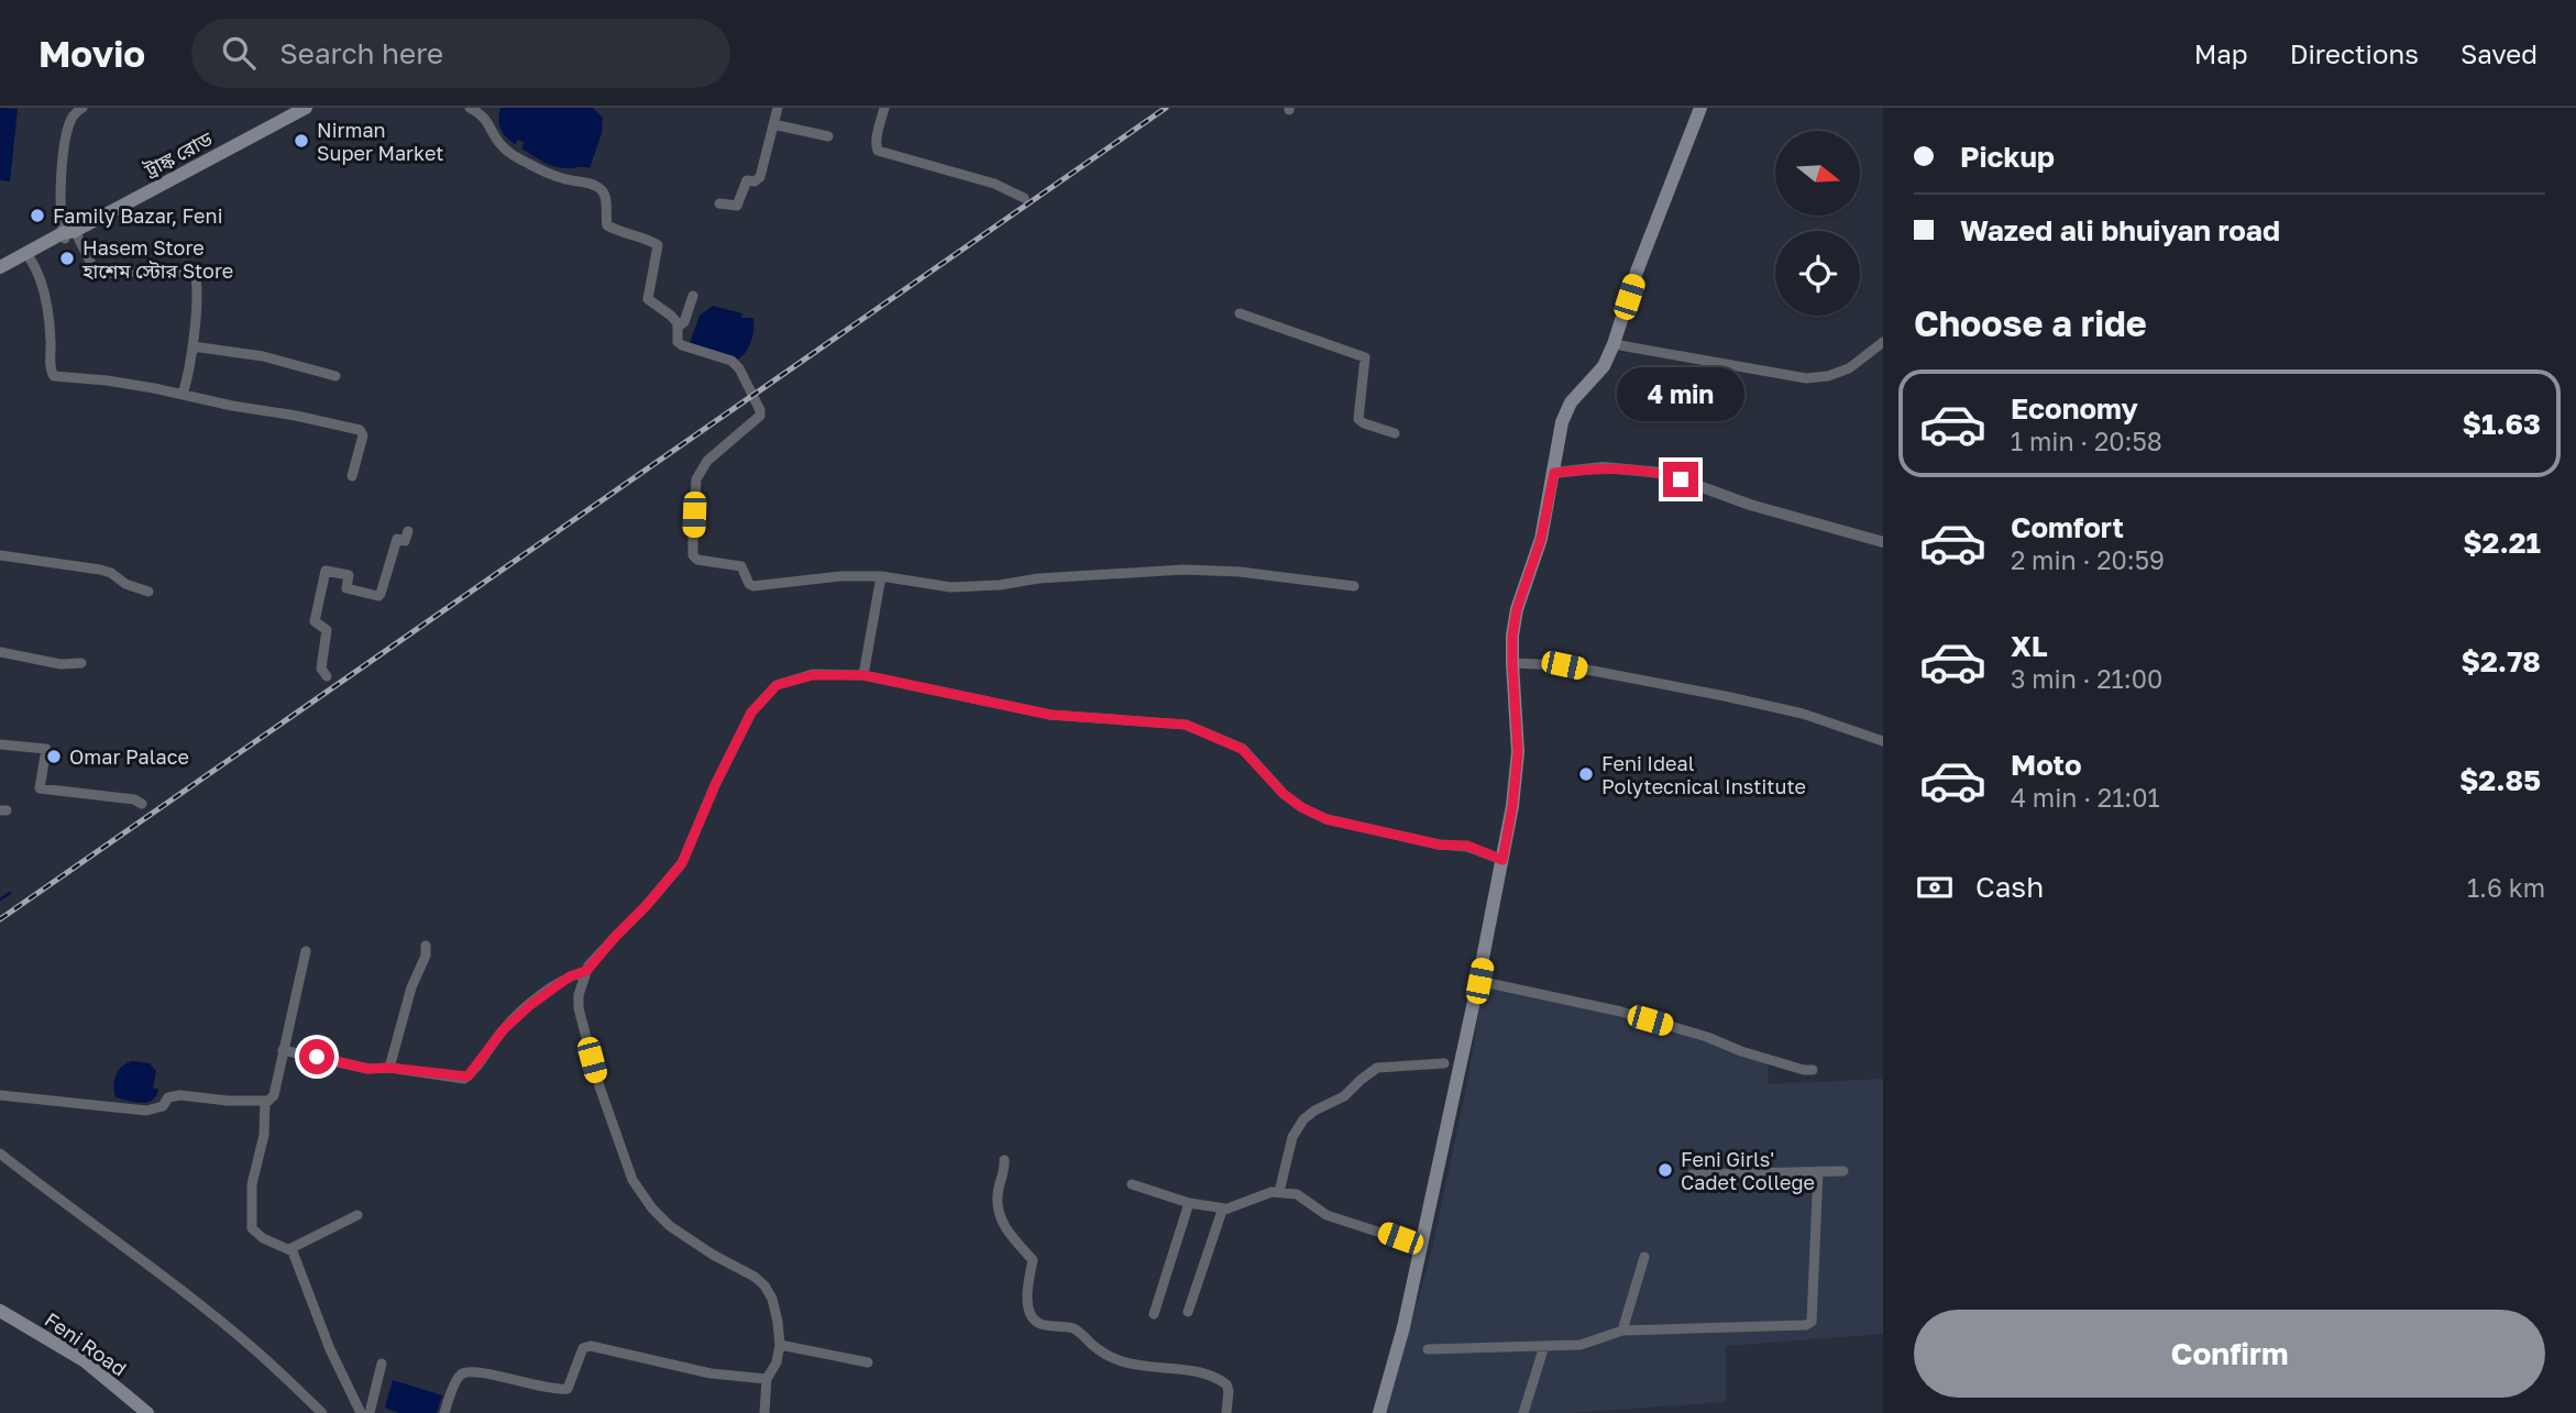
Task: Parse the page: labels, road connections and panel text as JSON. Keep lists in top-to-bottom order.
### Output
{
  "streets": {
    "main road": ["ট্রাঙ্ক রোড", "Feni Road"]
  },
  "places": [
    "Nirman Super Market",
    "Family Bazar, Feni",
    "Hasem Store হাশেম স্টোর Store",
    "Omar Palace",
    "Feni Ideal Polytecnical Institute",
    "Feni Girls' Cadet College"
  ],
  "north": "right",
  "page": {
    "header": "Movio",
    "search": "Search here",
    "nav": ["Map", "Directions", "Saved"],
    "banner": ["Pickup", "Wazed ali bhuiyan road"],
    "heading": "Choose a ride",
    "bubble": "4 min",
    "list": [
      {
        "name": "Economy",
        "note": "1 min · 20:58",
        "value": "$1.63"
      },
      {
        "name": "Comfort",
        "note": "2 min · 20:59",
        "value": "$2.21"
      },
      {
        "name": "XL",
        "note": "3 min · 21:00",
        "value": "$2.78"
      },
      {
        "name": "Moto",
        "note": "4 min · 21:01",
        "value": "$2.85"
      }
    ],
    "pay": ["Cash", "1.6 km"],
    "buttons": "Confirm"
  }
}
